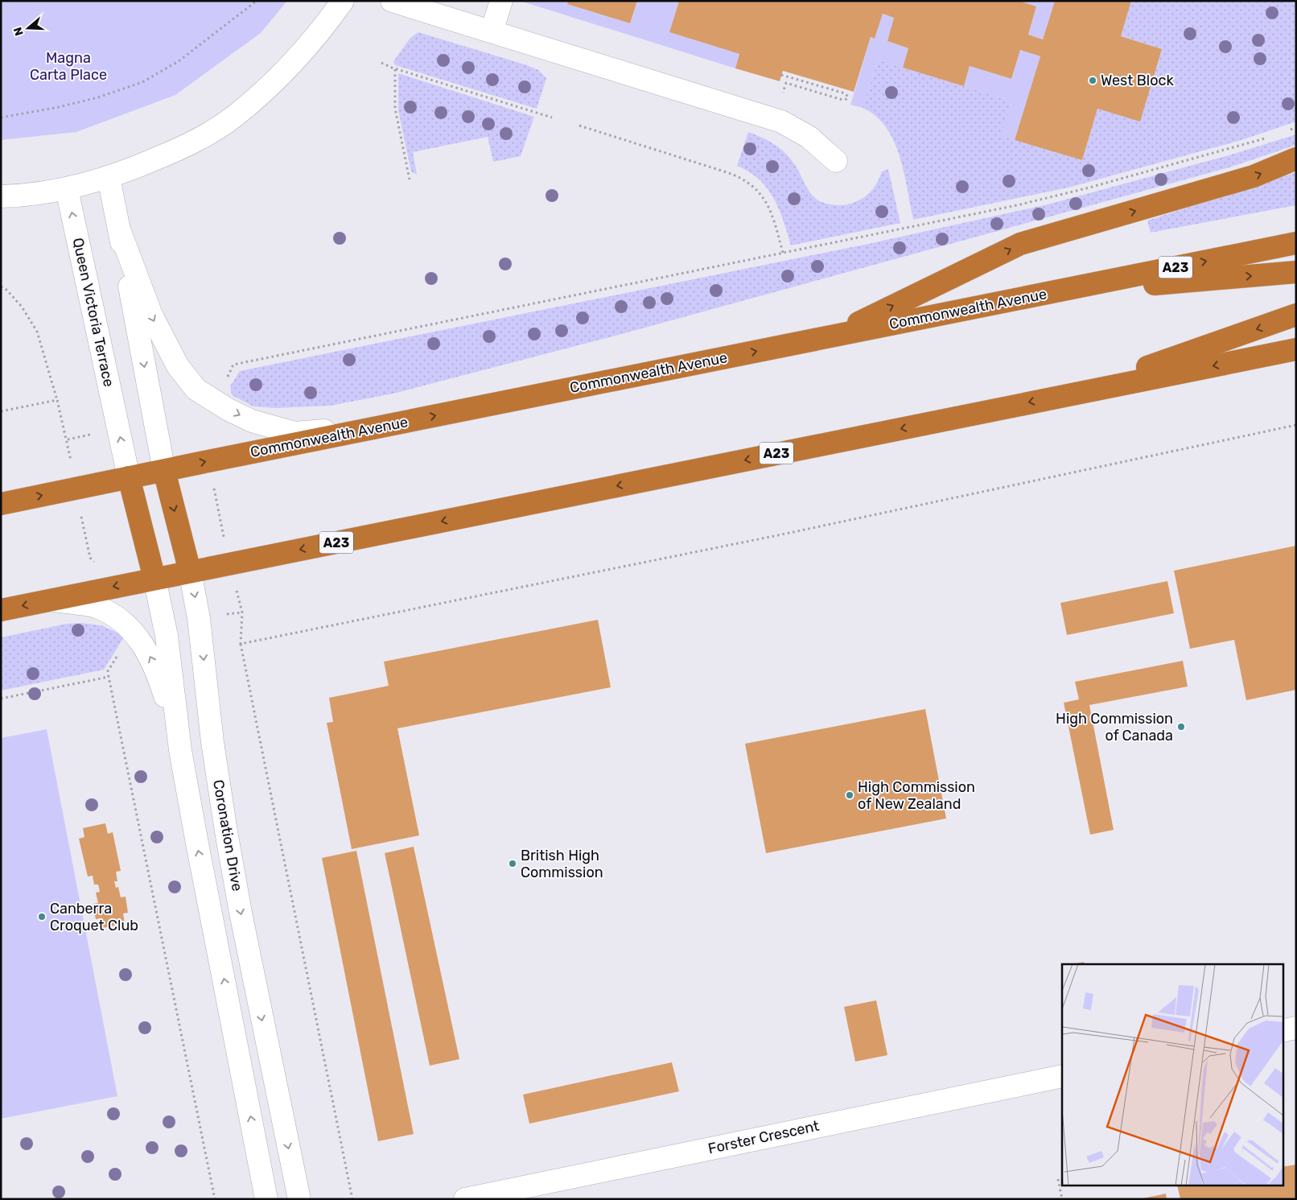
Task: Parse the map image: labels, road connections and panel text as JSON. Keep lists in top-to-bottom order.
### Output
{
  "streets": {
    "highway": ["A23", "Commonwealth Avenue", "Coronation Drive"],
    "street": ["Queen Victoria Terrace", "Forster Crescent"]
  },
  "crossings": [
    ["A23", "Coronation Drive"],
    ["Commonwealth Avenue", "Queen Victoria Terrace"],
    ["Commonwealth Avenue", "Coronation Drive"]
  ],
  "one_way": ["Coronation Drive"],
  "parks": ["Magna Carta Place"],
  "places": [
    "West Block",
    "High Commission of Canada",
    "High Commission of New Zealand",
    "British High Commission",
    "Canberra Croquet Club"
  ],
  "north": "left"
}
